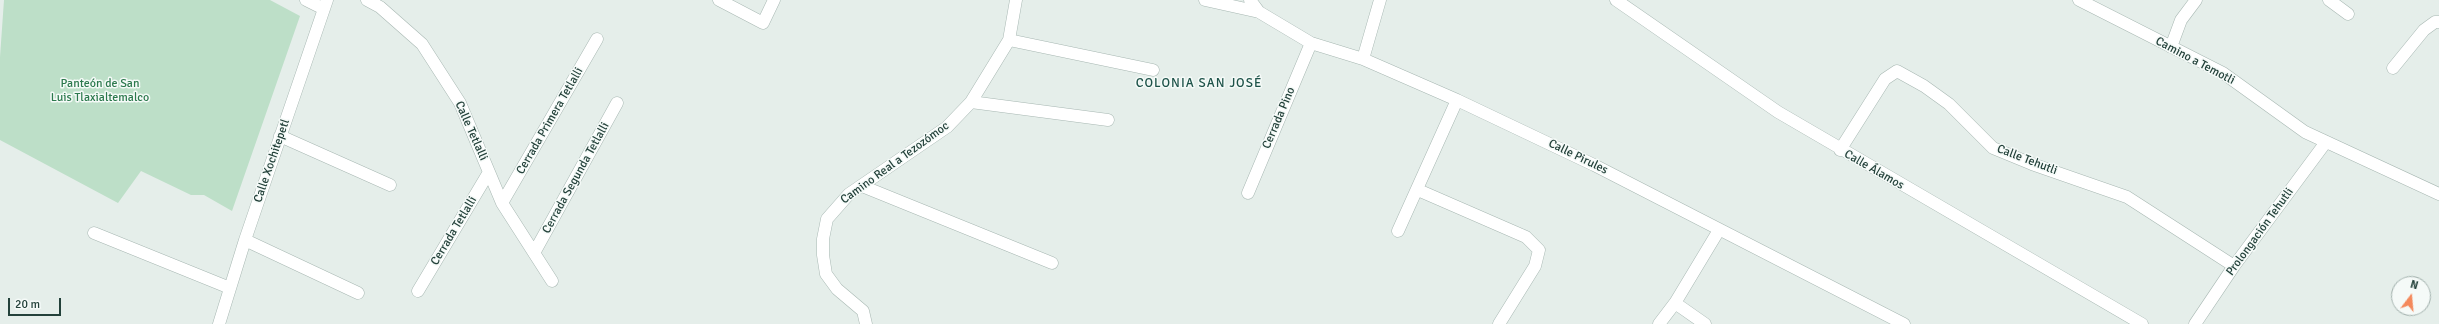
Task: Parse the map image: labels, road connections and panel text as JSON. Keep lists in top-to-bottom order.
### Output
{
  "streets": {
    "street": [
      "Camino a Temotli",
      "Cerrada Pino",
      "Cerrada Primera Tetlalli",
      "Calle Tetlalli",
      "Calle Pirules",
      "Calle Tehutli",
      "Calle Xochitepetl",
      "Camino Real a Tezozómoc",
      "Calle Álamos",
      "Cerrada Segunda Tetlalli",
      "Cerrada Tetlalli",
      "Prolongación Tehutli"
    ]
  },
  "crossings": [
    ["Camino a Temotli", "Prolongación Tehutli"],
    ["Cerrada Pino", "Calle Pirules"],
    ["Cerrada Primera Tetlalli", "Calle Tetlalli"],
    ["Calle Tetlalli", "Cerrada Segunda Tetlalli"],
    ["Calle Tetlalli", "Cerrada Tetlalli"],
    ["Calle Tehutli", "Calle Álamos"],
    ["Calle Tehutli", "Prolongación Tehutli"]
  ],
  "districts": ["COLONIA SAN JOSÉ"],
  "parks": ["Panteón de San Luis Tlaxialtemalco"],
  "scale_bar": "20 m",
  "north": "top"
}
